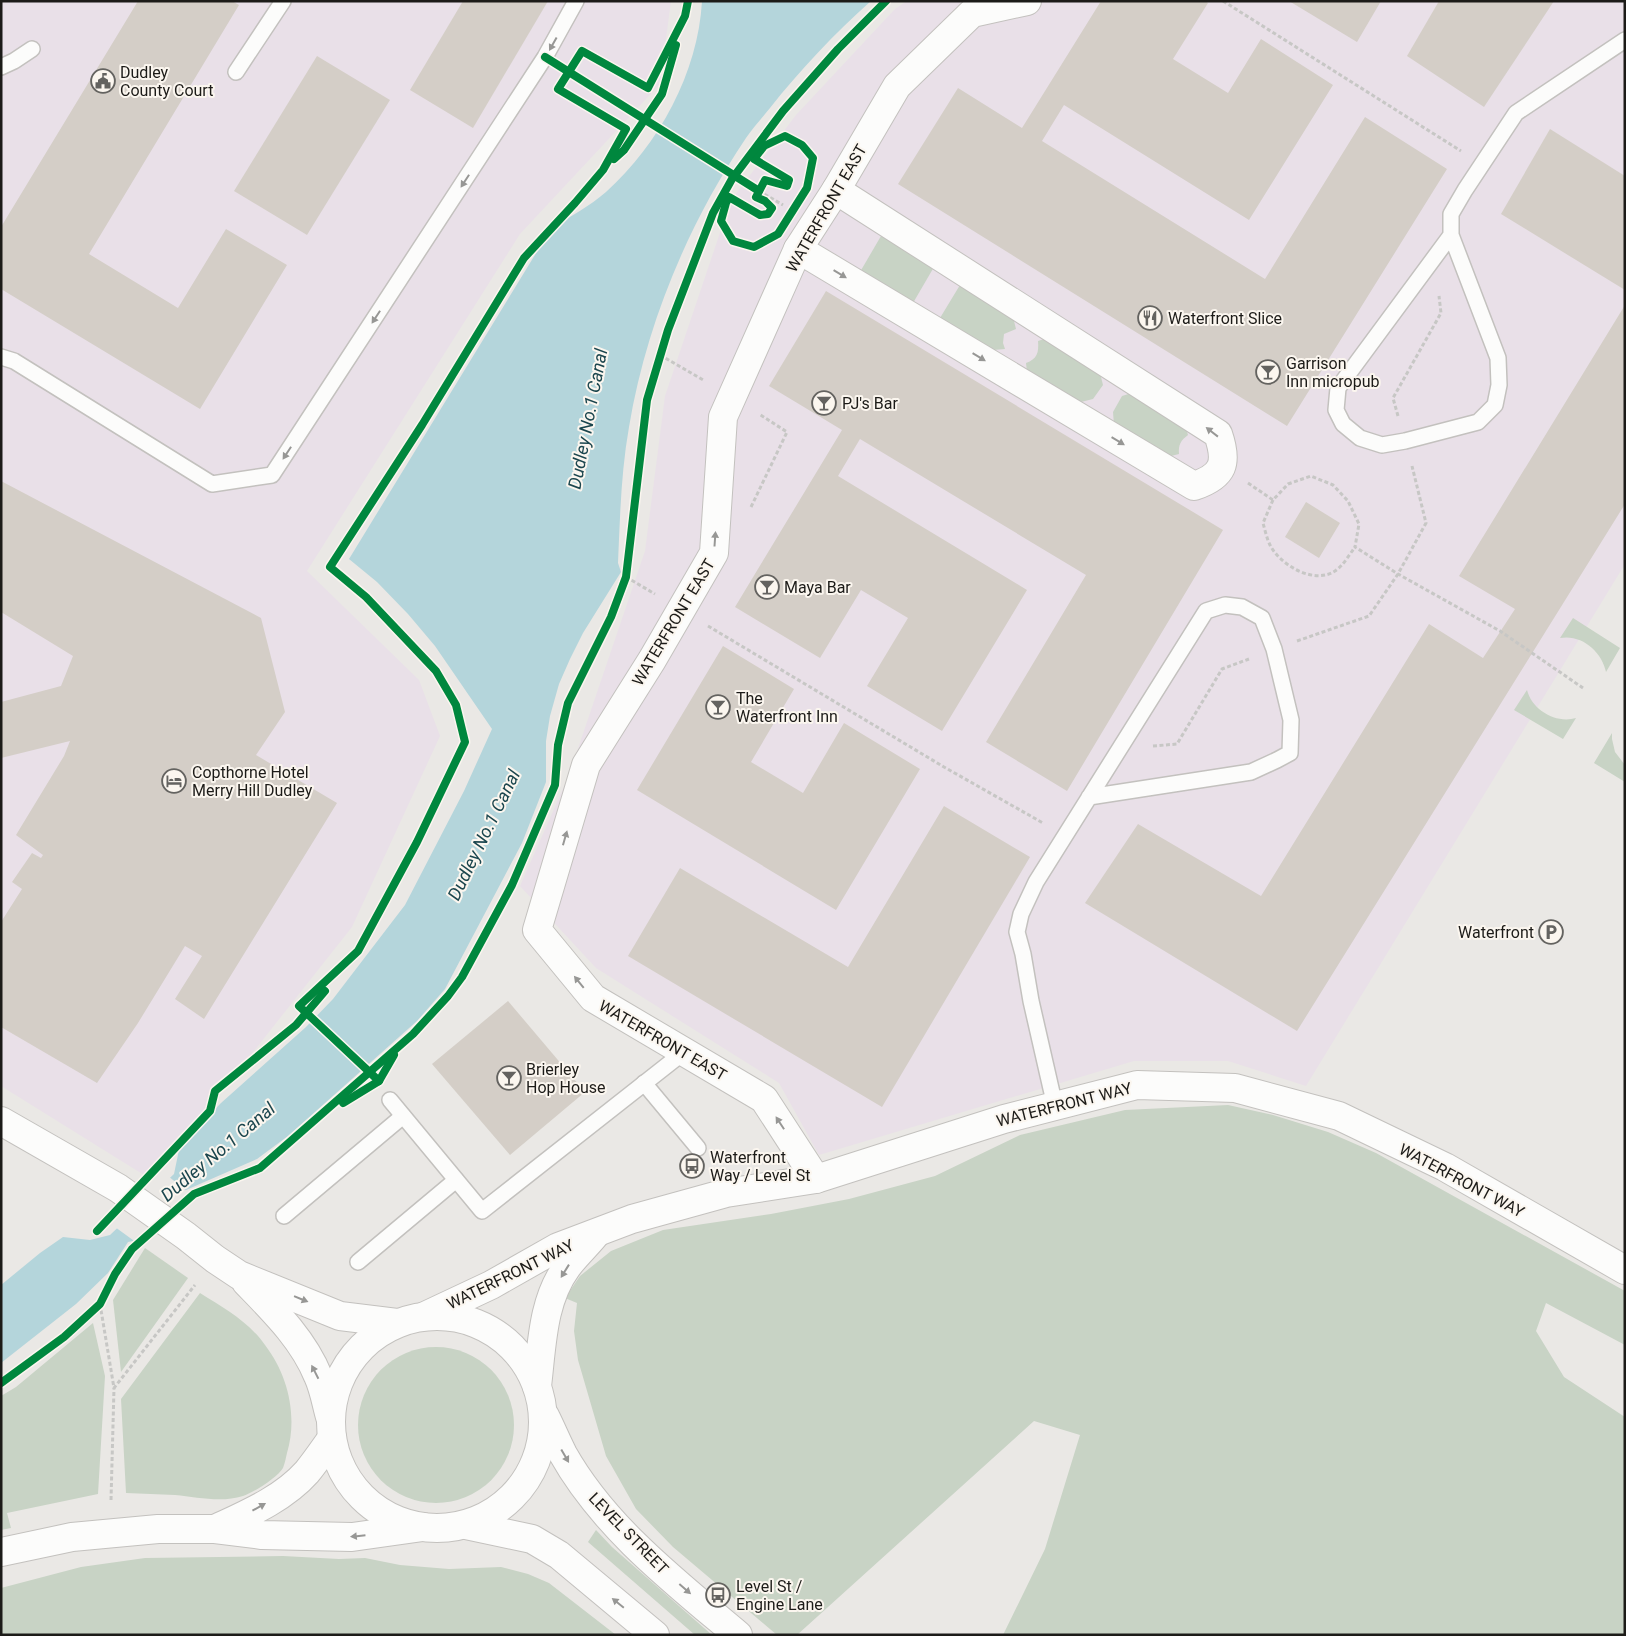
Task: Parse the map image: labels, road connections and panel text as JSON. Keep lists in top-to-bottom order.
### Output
{
  "streets": {
    "street": ["WATERFRONT EAST", "WATERFRONT WAY", "LEVEL STREET"]
  },
  "crossings": [
    ["WATERFRONT EAST", "WATERFRONT WAY"],
    ["WATERFRONT WAY", "LEVEL STREET"]
  ],
  "one_way": ["WATERFRONT EAST"],
  "water": ["Dudley No.1 Canal"],
  "places": {
    "public building": ["Dudley County Court"],
    "restaurant": ["Waterfront Slice"],
    "bar": [
      "Garrison Inn micropub",
      "PJ's Bar",
      "Maya Bar",
      "The Waterfront Inn",
      "Brierley Hop House"
    ],
    "hotel": ["Copthorne Hotel Merry Hill Dudley"],
    "parking": ["Waterfront"],
    "bus stop": ["Waterfront Way / Level St", "Level St / Engine Lane"]
  }
}
